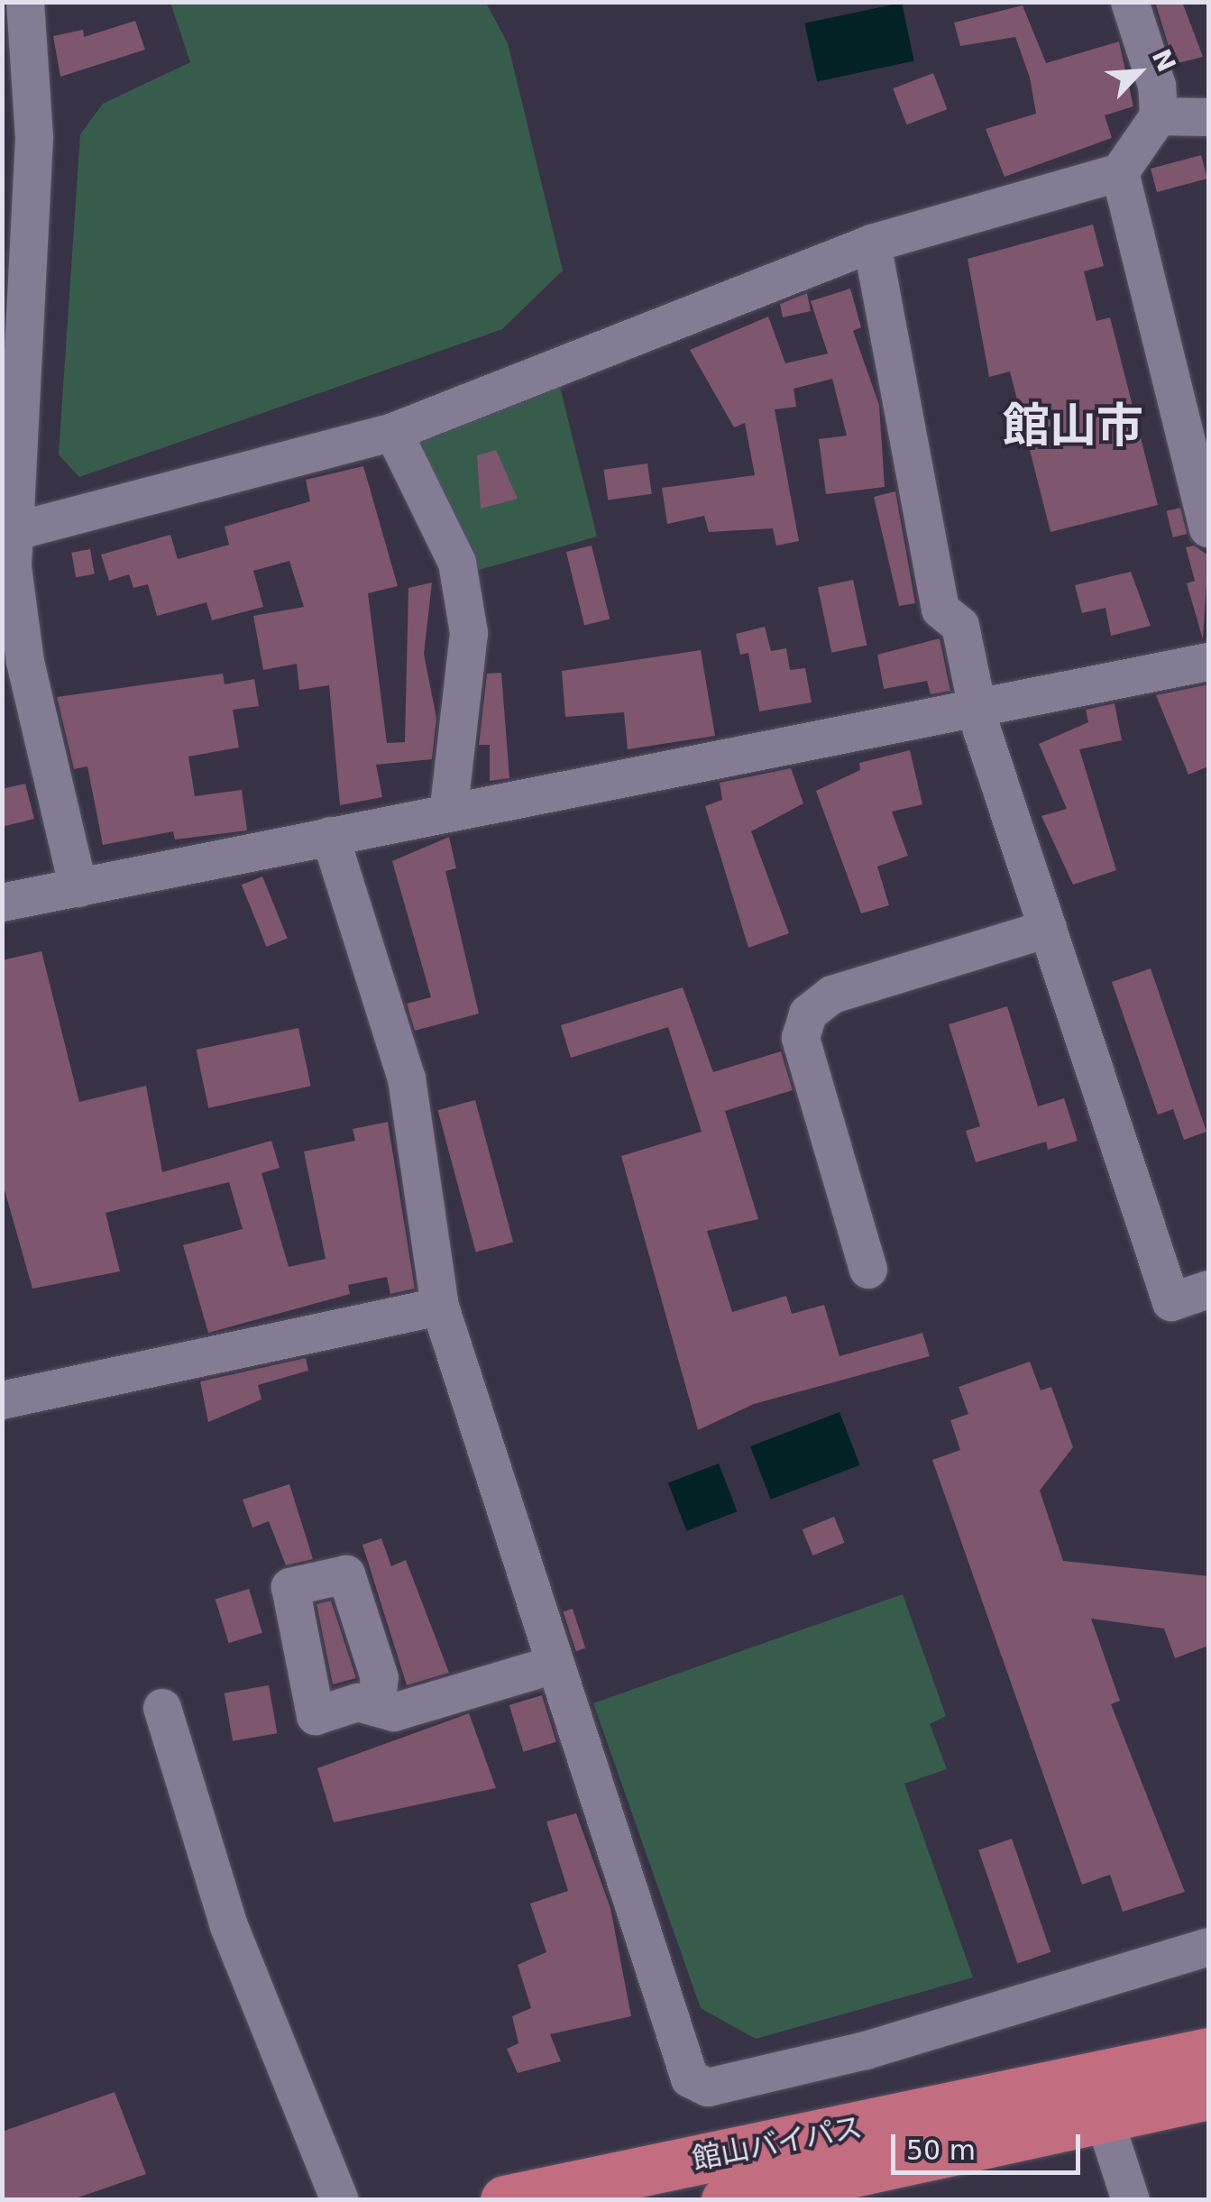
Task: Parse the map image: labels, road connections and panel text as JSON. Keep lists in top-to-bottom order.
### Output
{
  "streets": {
    "highway": ["館山バイパス"]
  },
  "districts": ["館山市"],
  "scale_bar": "50 m",
  "north": "top right"
}
